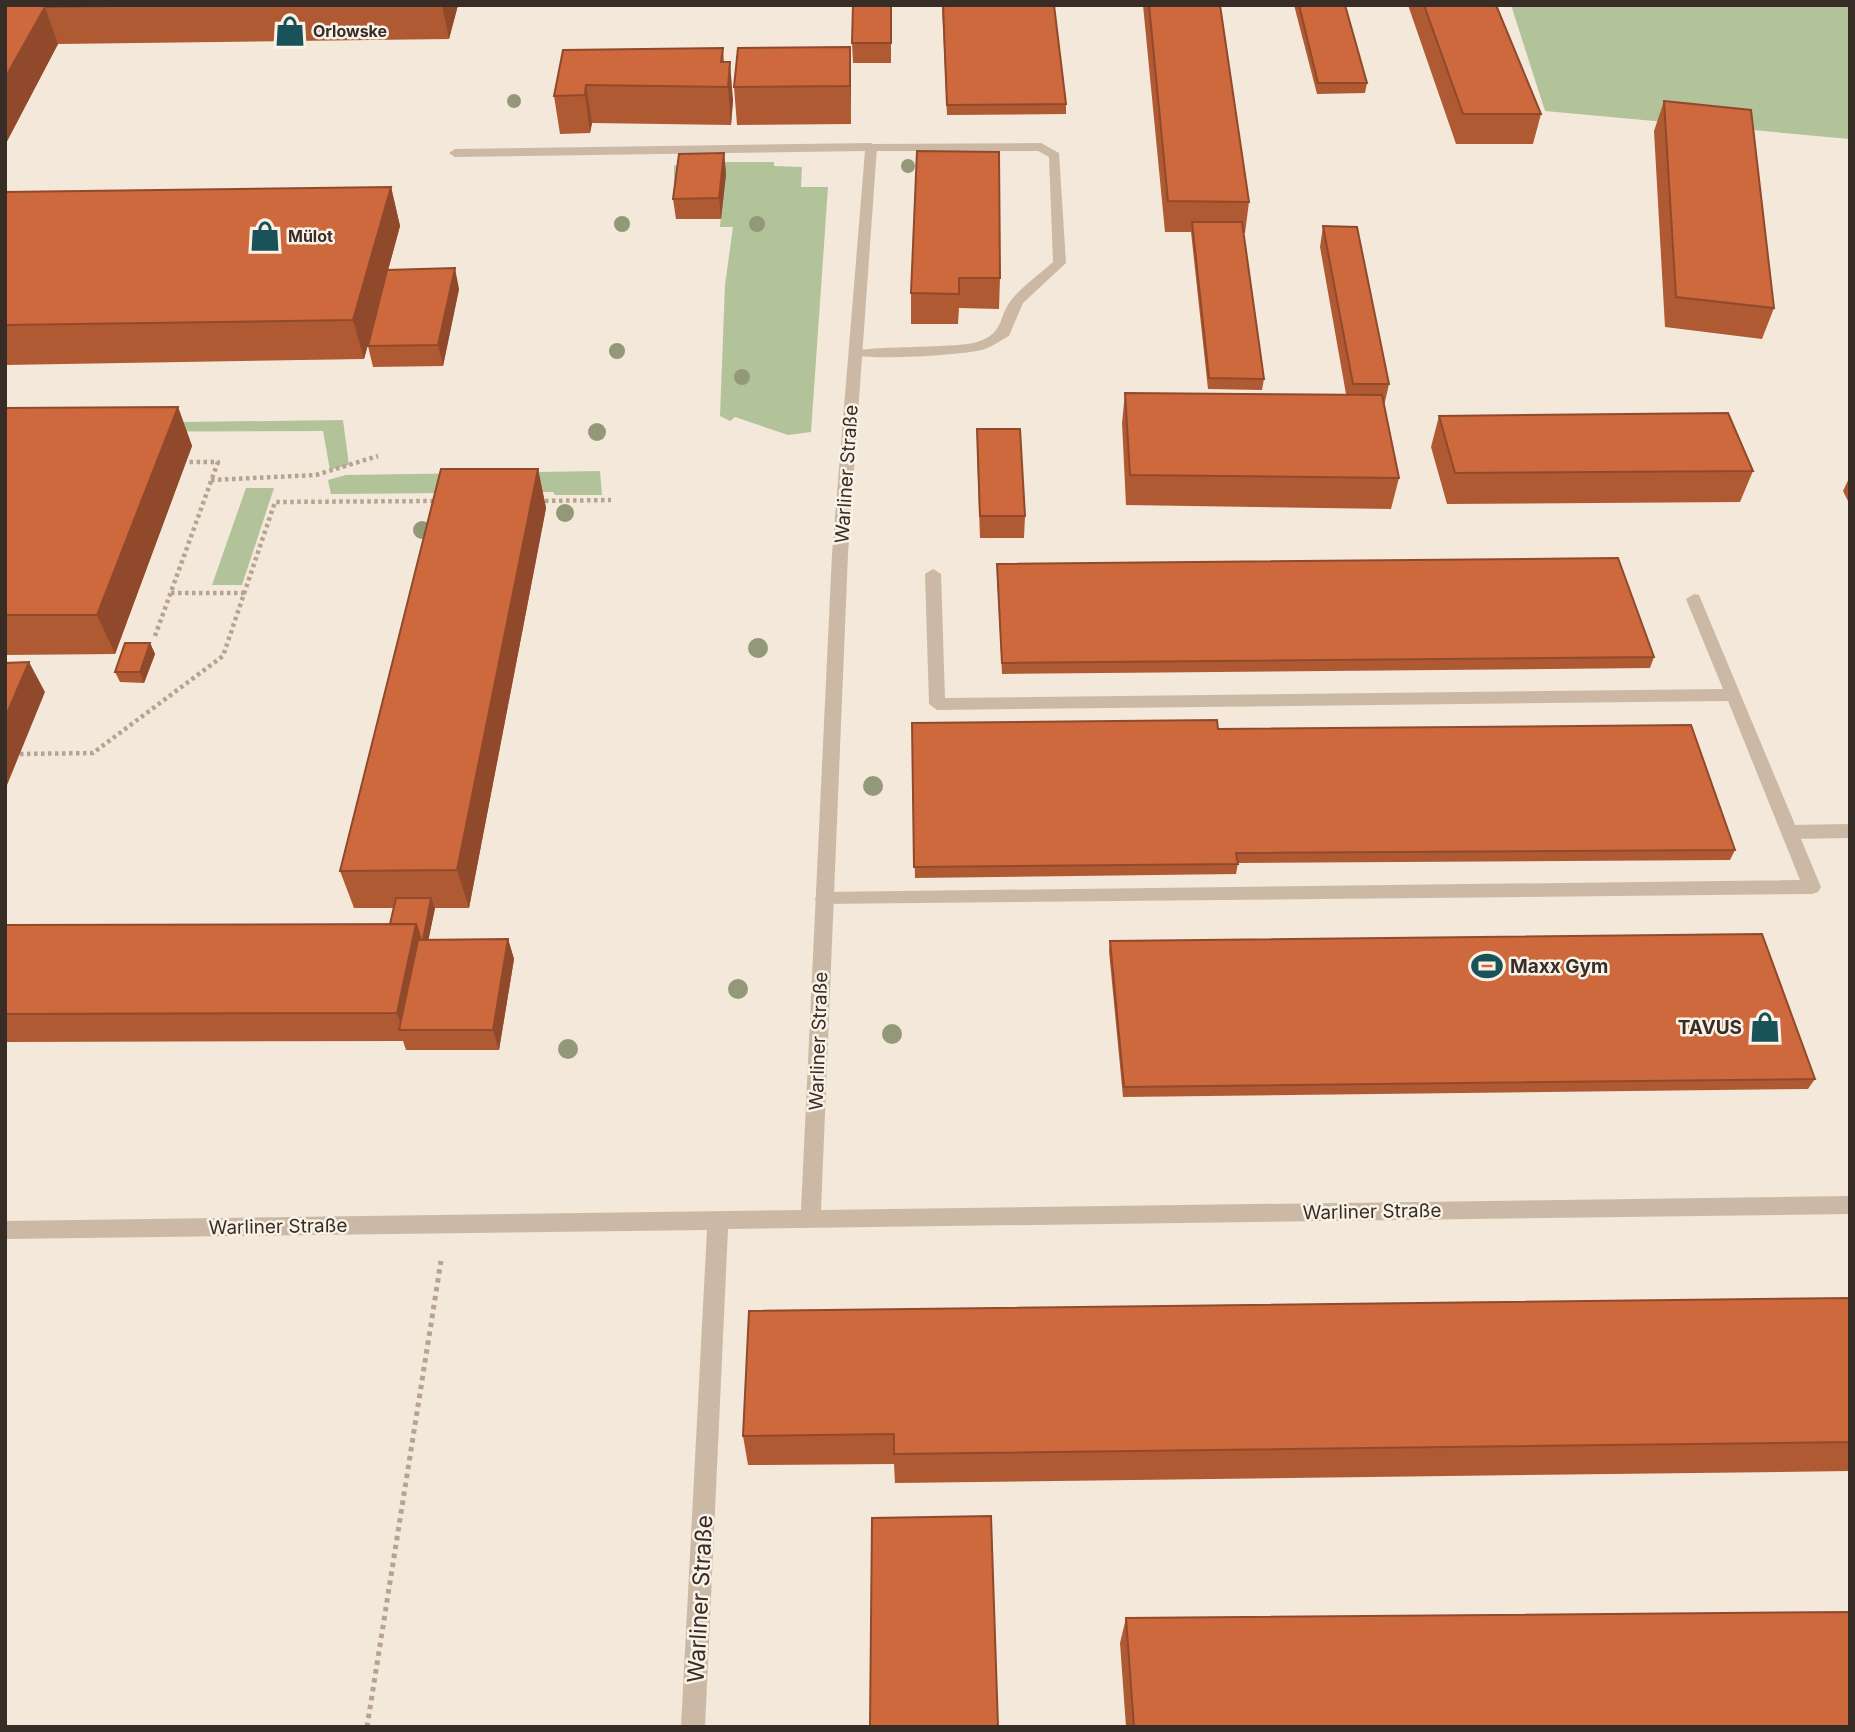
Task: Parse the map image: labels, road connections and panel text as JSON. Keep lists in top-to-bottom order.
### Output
{
  "streets": {
    "street": ["Warliner Straße"]
  },
  "places": {
    "shop": ["Orlowske", "Mülot", "TAVUS"],
    "sports": ["Maxx Gym"]
  }
}
